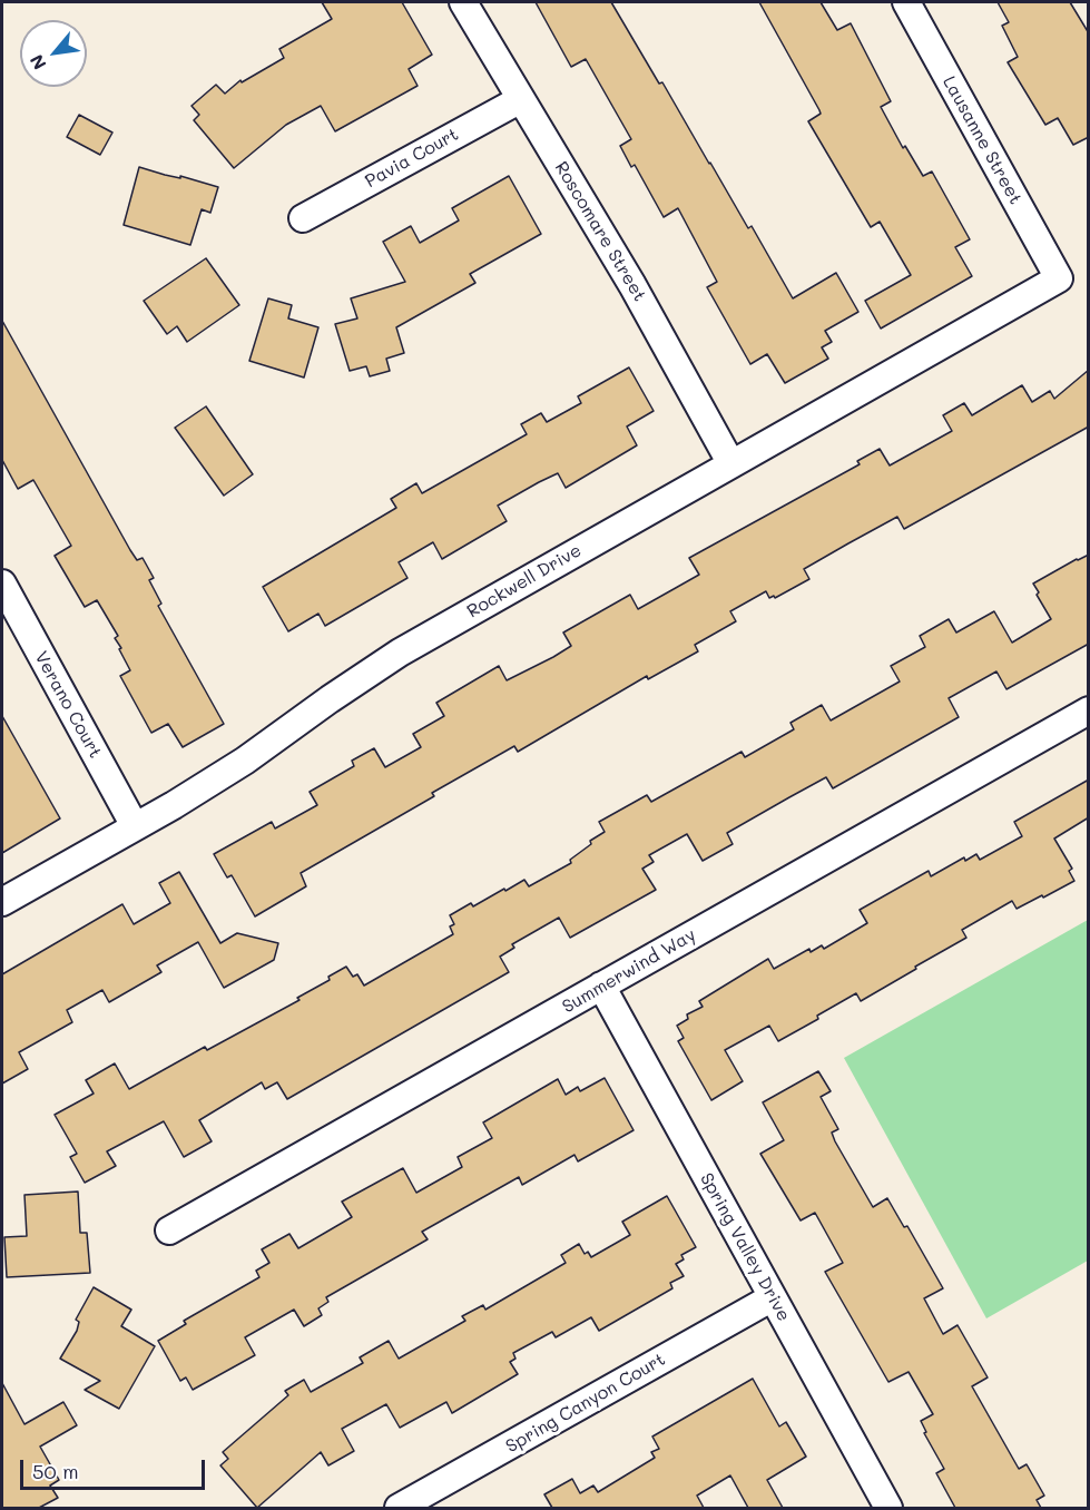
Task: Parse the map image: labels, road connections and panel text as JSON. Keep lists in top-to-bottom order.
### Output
{
  "streets": {
    "street": [
      "Lausanne Street",
      "Pavia Court",
      "Roscomare Street",
      "Rockwell Drive",
      "Verano Court",
      "Summerwind Way",
      "Spring Valley Drive",
      "Spring Canyon Court"
    ]
  },
  "crossings": [
    ["Lausanne Street", "Rockwell Drive"],
    ["Pavia Court", "Roscomare Street"],
    ["Roscomare Street", "Rockwell Drive"],
    ["Rockwell Drive", "Verano Court"],
    ["Summerwind Way", "Spring Valley Drive"],
    ["Spring Valley Drive", "Spring Canyon Court"]
  ],
  "scale_bar": "50 m",
  "north": "bottom left"
}
